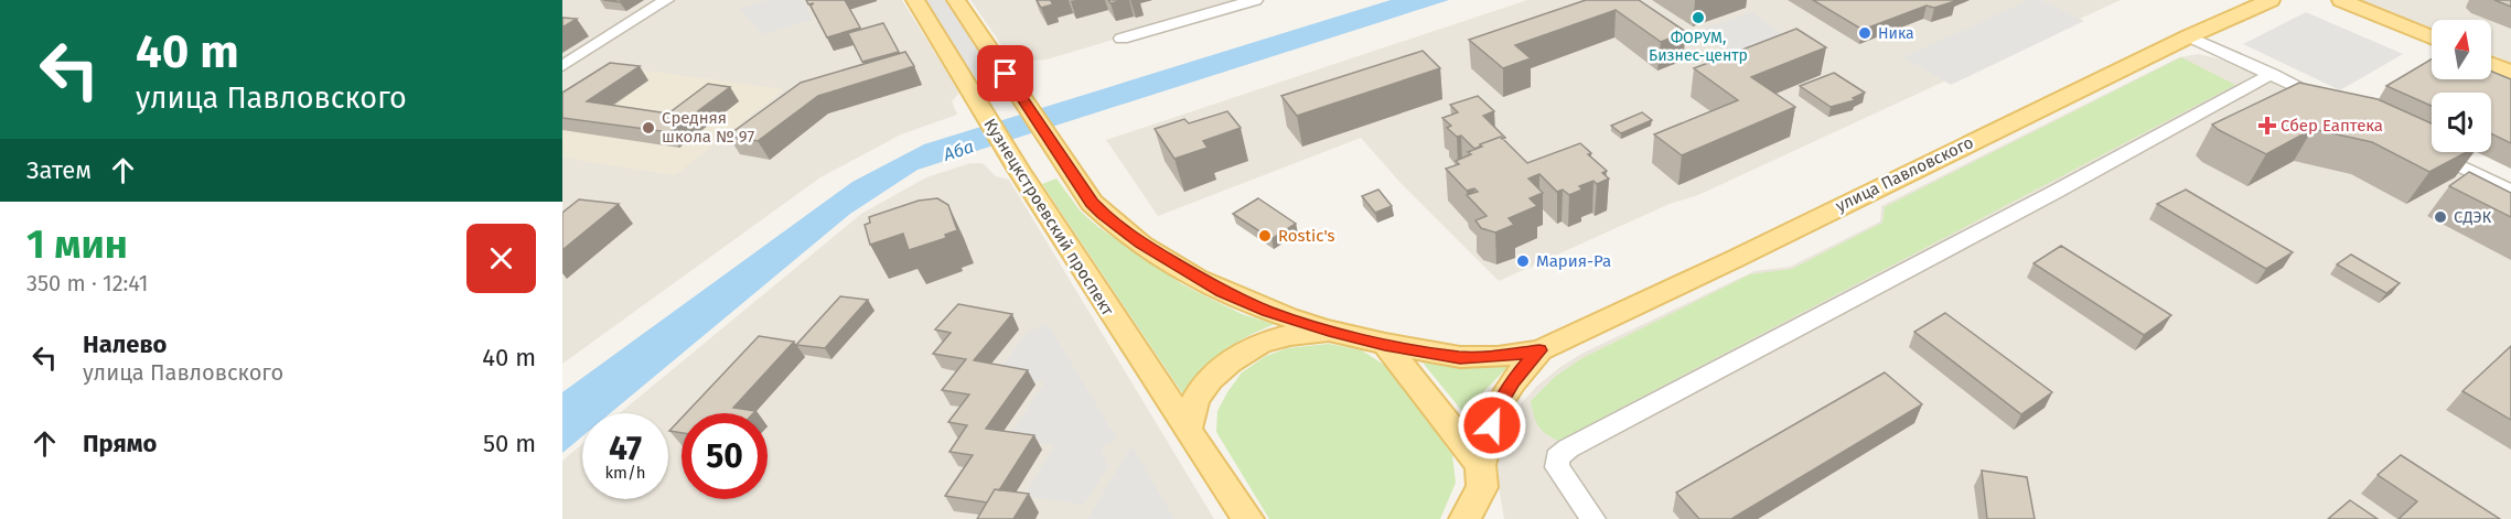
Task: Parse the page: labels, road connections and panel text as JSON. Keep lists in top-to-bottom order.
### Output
{
  "streets": {
    "main road": ["улица Павловского", "Кузнецкстроевский проспект"]
  },
  "water": ["Аба"],
  "places": {
    "other": [
      "ФОРУМ, Бизнес-центр",
      "Ника",
      "Средняя школа № 97",
      "СДЭК",
      "Rostic's",
      "Мария-Ра"
    ],
    "health": ["Сбер Еаптека"]
  },
  "north": "top",
  "page": {
    "turn": ["40 m", "улица Павловского"],
    "then": "Затем",
    "heading": ["1 мин", "350 m · 12:41"],
    "list": [
      {
        "name": "Налево",
        "note": "улица Павловского",
        "value": "40 m"
      },
      {
        "name": "Прямо",
        "value": "50 m"
      }
    ],
    "speed": "47 km/h",
    "limit": "50"
  }
}
